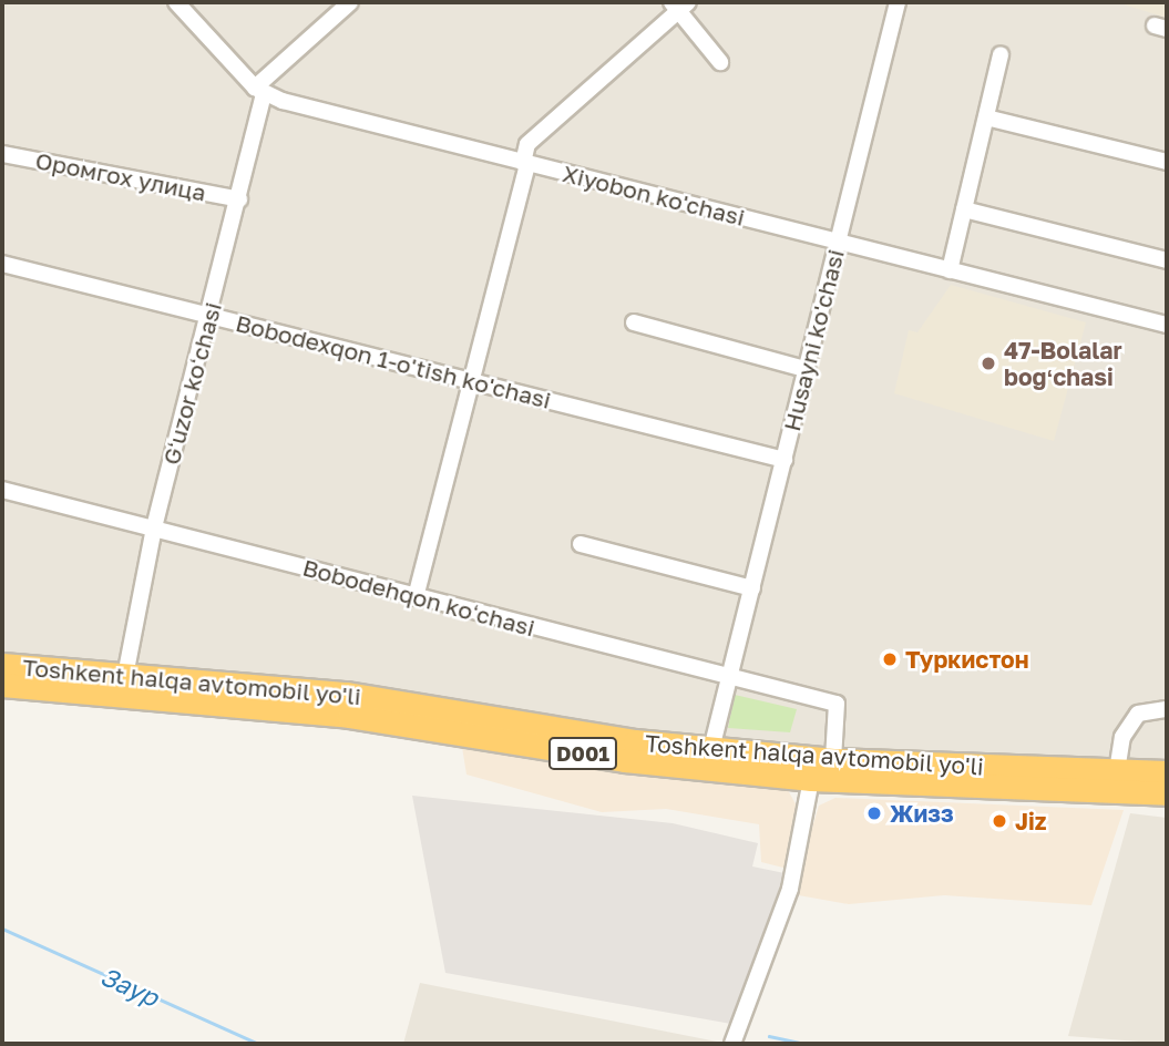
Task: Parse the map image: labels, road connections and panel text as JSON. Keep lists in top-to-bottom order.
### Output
{
  "streets": {
    "highway": ["Toshkent halqa avtomobil yo'li", "D001"],
    "street": [
      "Оромгох улица",
      "Xiyobon ko'chasi",
      "Husayni ko'chasi",
      "Bobodexqon 1-o'tish ko'chasi",
      "Gʻuzor koʻchasi",
      "Bobodehqon koʻchasi"
    ]
  },
  "crossings": [
    ["Оромгох улица", "Gʻuzor koʻchasi"],
    ["Xiyobon ko'chasi", "Husayni ko'chasi"],
    ["Xiyobon ko'chasi", "Gʻuzor koʻchasi"],
    ["Husayni ko'chasi", "Bobodexqon 1-o'tish ko'chasi"],
    ["Husayni ko'chasi", "Bobodehqon koʻchasi"],
    ["Husayni ko'chasi", "Toshkent halqa avtomobil yo'li"],
    ["Bobodexqon 1-o'tish ko'chasi", "Gʻuzor koʻchasi"],
    ["Gʻuzor koʻchasi", "Bobodehqon koʻchasi"],
    ["Gʻuzor koʻchasi", "Toshkent halqa avtomobil yo'li"],
    ["Bobodehqon koʻchasi", "Toshkent halqa avtomobil yo'li"]
  ],
  "water": ["Заур"],
  "places": [
    "47-Bolalar bogʻchasi",
    "Туркистон",
    "Жизз",
    "Jiz"
  ]
}
